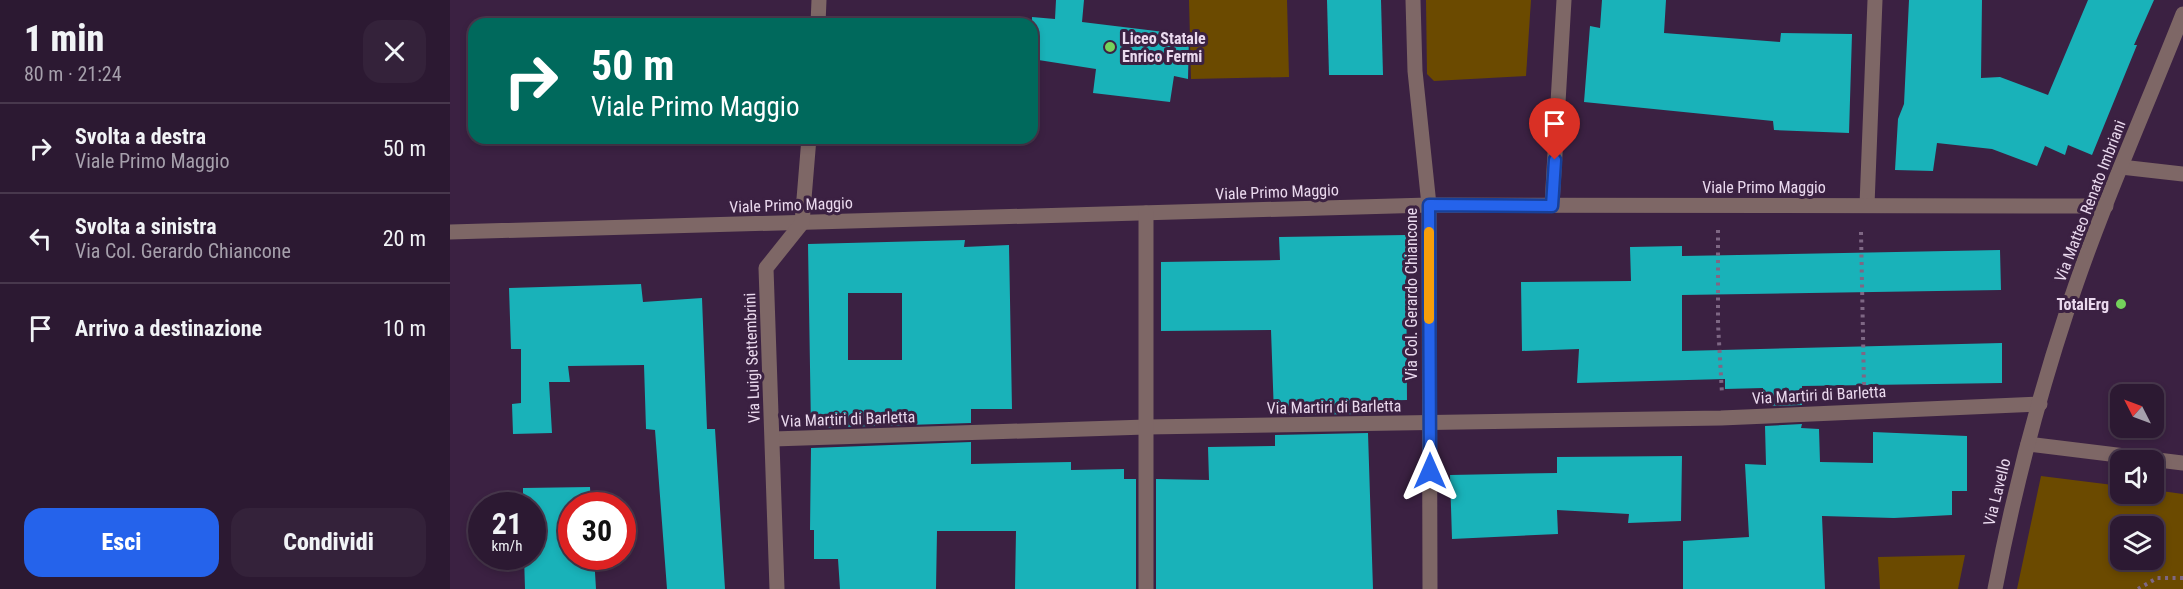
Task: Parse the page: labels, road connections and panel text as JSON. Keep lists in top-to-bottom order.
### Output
{
  "streets": {
    "street": [
      "Viale Primo Maggio",
      "Via Matteo Renato Imbriani",
      "Via Col. Gerardo Chiancone",
      "Via Luigi Settembrini",
      "Via Martiri di Barletta",
      "Via Lavello"
    ]
  },
  "crossings": [
    ["Viale Primo Maggio", "Via Matteo Renato Imbriani"],
    ["Viale Primo Maggio", "Via Col. Gerardo Chiancone"],
    ["Viale Primo Maggio", "Via Luigi Settembrini"],
    ["Via Matteo Renato Imbriani", "Via Martiri di Barletta"],
    ["Via Matteo Renato Imbriani", "Via Lavello"],
    ["Via Col. Gerardo Chiancone", "Via Martiri di Barletta"],
    ["Via Luigi Settembrini", "Via Martiri di Barletta"],
    ["Via Martiri di Barletta", "Via Lavello"]
  ],
  "places": ["Liceo Statale Enrico Fermi", "TotalErg"],
  "north": "top left",
  "page": {
    "heading": ["1 min", "80 m · 21:24"],
    "turn": ["50 m", "Viale Primo Maggio"],
    "list": [
      {
        "name": "Svolta a destra",
        "note": "Viale Primo Maggio",
        "value": "50 m"
      },
      {
        "name": "Svolta a sinistra",
        "note": "Via Col. Gerardo Chiancone",
        "value": "20 m"
      },
      {
        "name": "Arrivo a destinazione",
        "value": "10 m"
      }
    ],
    "speed": "21 km/h",
    "limit": "30",
    "buttons": ["Esci", "Condividi"]
  }
}
